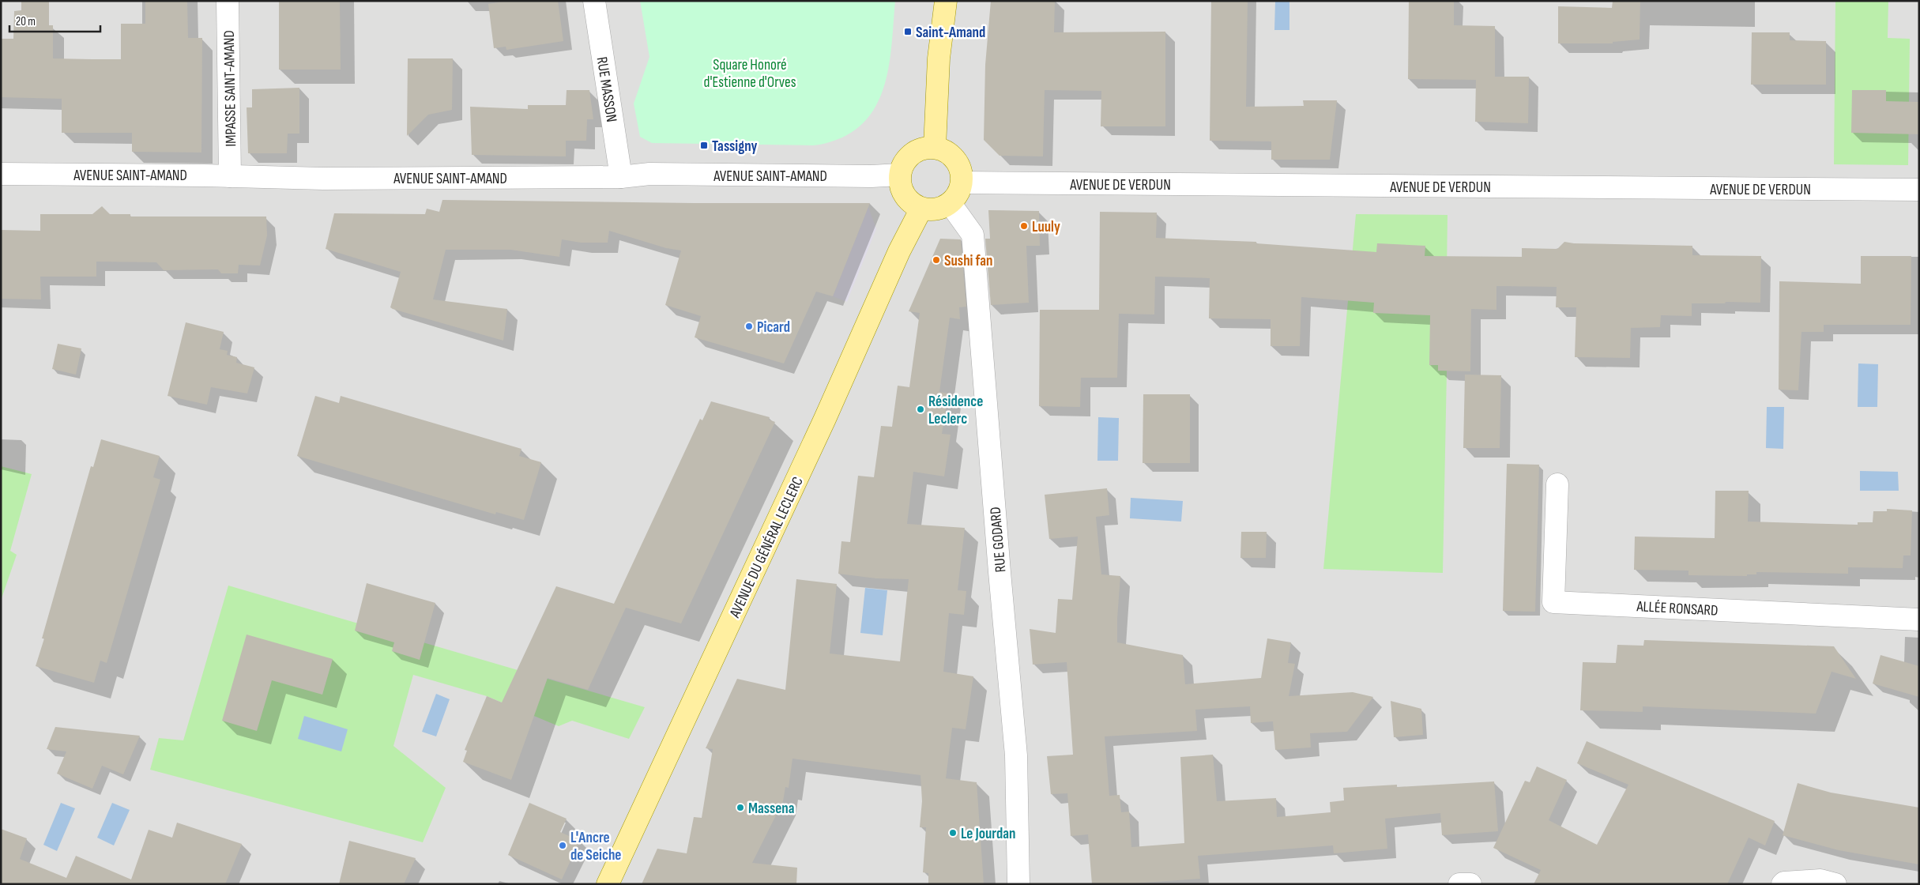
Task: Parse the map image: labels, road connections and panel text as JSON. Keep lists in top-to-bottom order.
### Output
{
  "streets": {
    "main road": ["AVENUE DU GÉNÉRAL LECLERC"],
    "street": [
      "IMPASSE SAINT-AMAND",
      "RUE MASSON",
      "AVENUE SAINT-AMAND",
      "AVENUE DE VERDUN",
      "RUE GODARD",
      "ALLÉE RONSARD"
    ]
  },
  "crossings": [
    ["IMPASSE SAINT-AMAND", "AVENUE SAINT-AMAND"],
    ["RUE MASSON", "AVENUE SAINT-AMAND"],
    ["AVENUE SAINT-AMAND", "AVENUE DE VERDUN"],
    ["AVENUE SAINT-AMAND", "RUE GODARD"],
    ["AVENUE SAINT-AMAND", "AVENUE DU GÉNÉRAL LECLERC"],
    ["AVENUE DE VERDUN", "RUE GODARD"],
    ["AVENUE DE VERDUN", "AVENUE DU GÉNÉRAL LECLERC"],
    ["RUE GODARD", "AVENUE DU GÉNÉRAL LECLERC"]
  ],
  "parks": ["Square Honoré d'Estienne d'Orves"],
  "places": {
    "transit": ["Saint-Amand", "Tassigny"],
    "other": [
      "Luuly",
      "Sushi fan",
      "Picard",
      "Résidence Leclerc",
      "Massena",
      "Le Jourdan",
      "L'Ancre de Seiche"
    ]
  },
  "scale_bar": "20 m"
}
